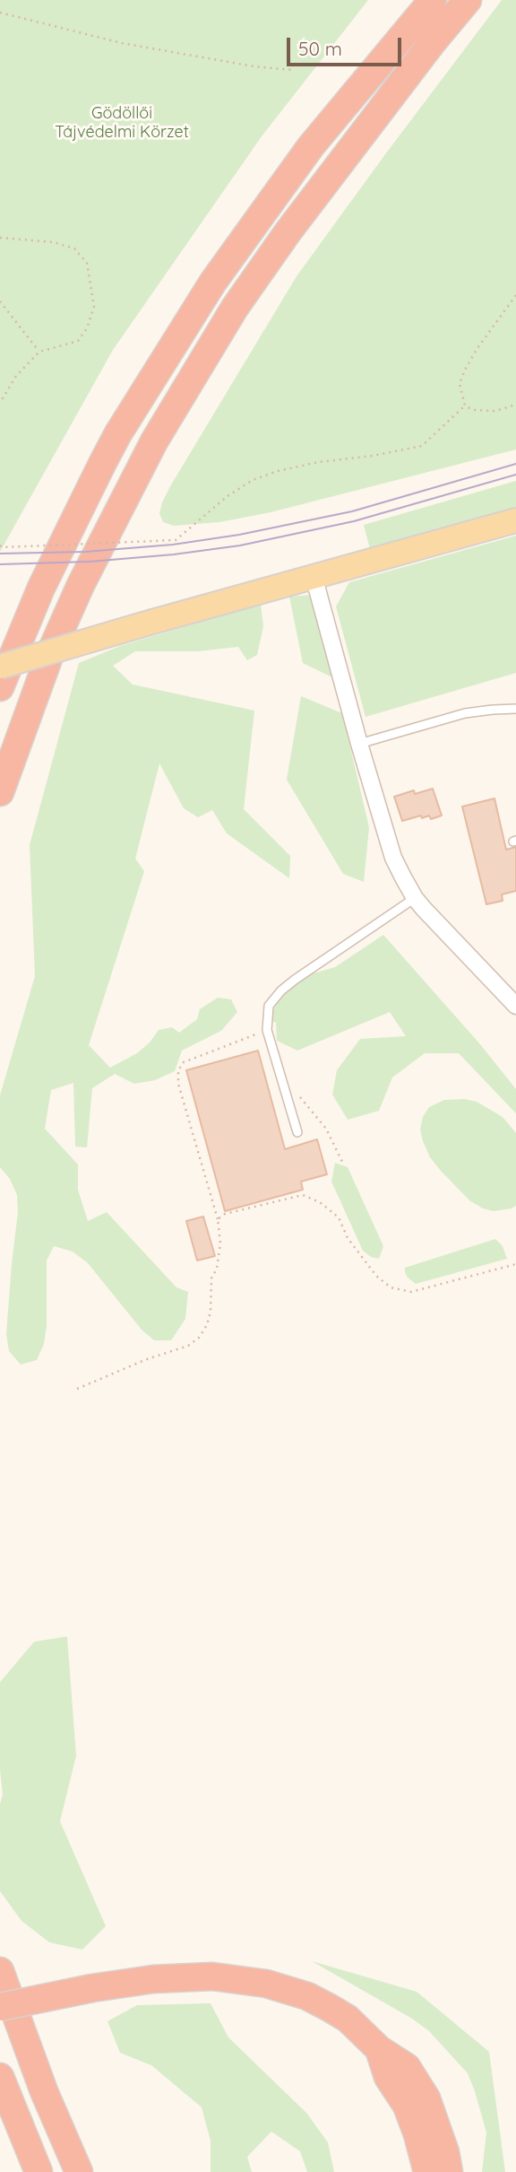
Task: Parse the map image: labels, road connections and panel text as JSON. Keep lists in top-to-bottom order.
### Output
{
  "parks": ["Gödöllői Tájvédelmi Körzet"],
  "scale_bar": "50 m"
}
